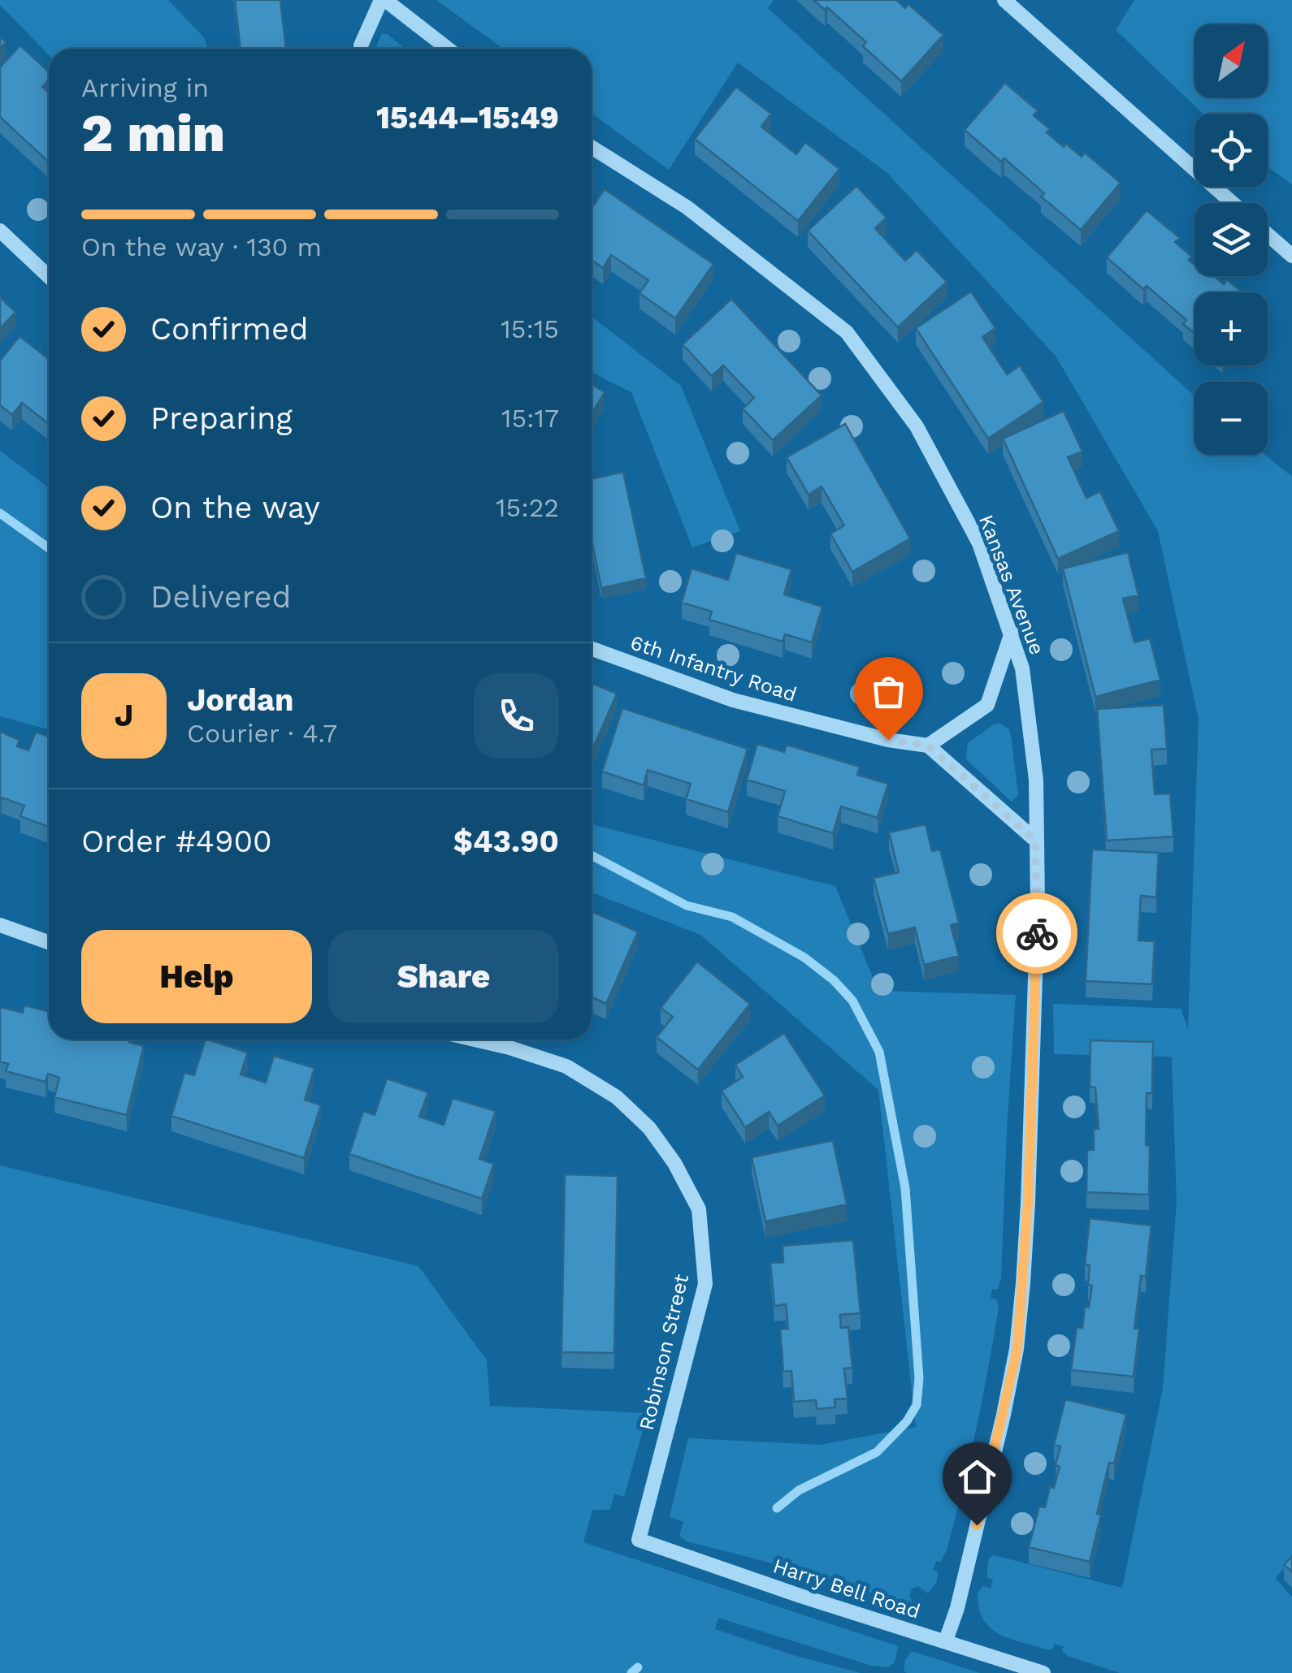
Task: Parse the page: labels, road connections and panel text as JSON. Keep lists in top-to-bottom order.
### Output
{
  "streets": {
    "street": [
      "Kansas Avenue",
      "6th Infantry Road",
      "Robinson Street",
      "Harry Bell Road"
    ]
  },
  "crossings": [
    ["Kansas Avenue", "Harry Bell Road"],
    ["Robinson Street", "Harry Bell Road"]
  ],
  "north": "top right",
  "page": {
    "map_buttons": ["+", "−"],
    "heading": ["2 min", "Arriving in", "15:44–15:49"],
    "panel": [
      "Jordan",
      "Courier · 4.7",
      "Order #4900",
      "$43.90"
    ],
    "bar": "On the way · 130 m",
    "list": [
      ["Confirmed", "15:15"],
      ["Preparing", "15:17"],
      ["On the way", "15:22"],
      "Delivered"
    ],
    "round": "J",
    "buttons": ["Help", "Share"]
  }
}
